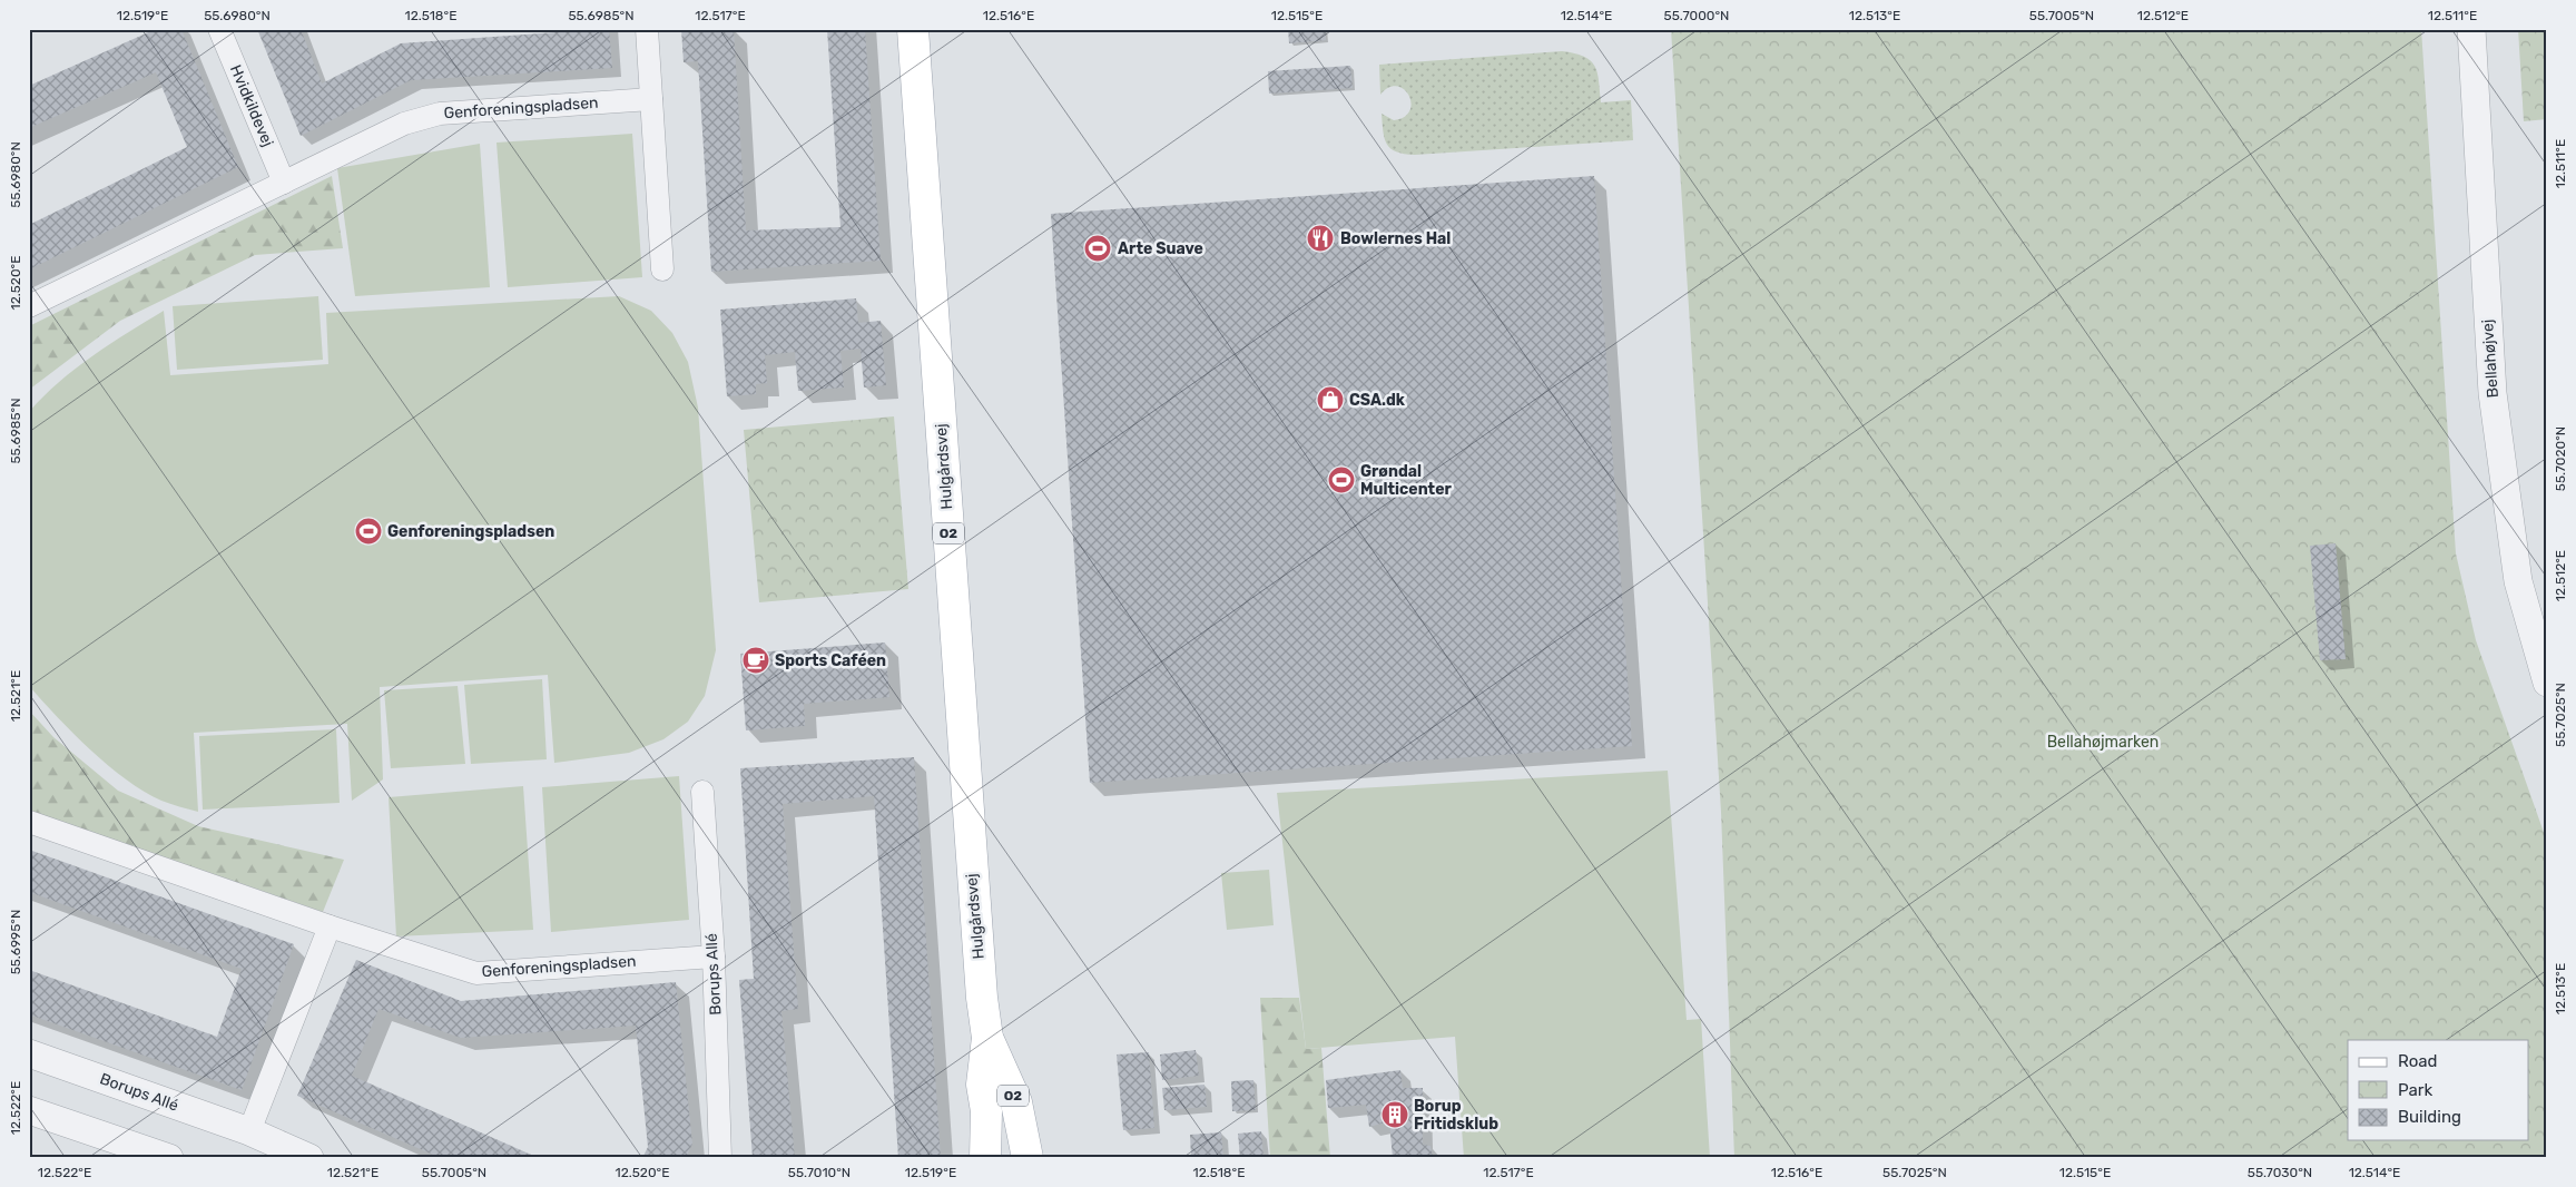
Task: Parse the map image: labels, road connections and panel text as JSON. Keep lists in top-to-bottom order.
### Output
{
  "streets": {
    "main road": ["Hulgårdsvej", "O2"],
    "street": [
      "Hvidkildevej",
      "Genforeningspladsen",
      "Bellahøjvej",
      "Borups Allé"
    ]
  },
  "crossings": [
    ["Hvidkildevej", "Genforeningspladsen"],
    ["Genforeningspladsen", "Borups Allé"]
  ],
  "parks": ["Bellahøjmarken"],
  "places": {
    "restaurant": ["Bowlernes Hal"],
    "sports": ["Arte Suave", "Grøndal Multicenter", "Genforeningspladsen"],
    "shop": ["CSA.dk"],
    "cafe": ["Sports Caféen"],
    "building": ["Borup Fritidsklub"]
  },
  "legend": ["Road", "Park", "Building"],
  "coordinates": [
    "12.519°E",
    "55.6980°N",
    "12.518°E",
    "55.6985°N",
    "12.517°E",
    "12.516°E",
    "12.515°E",
    "12.514°E",
    "55.7000°N",
    "12.513°E",
    "55.7005°N",
    "12.512°E",
    "12.511°E",
    "12.520°E",
    "55.7020°N",
    "12.521°E",
    "55.7025°N",
    "55.6995°N",
    "12.522°E",
    "55.7010°N",
    "55.7030°N"
  ]
}
